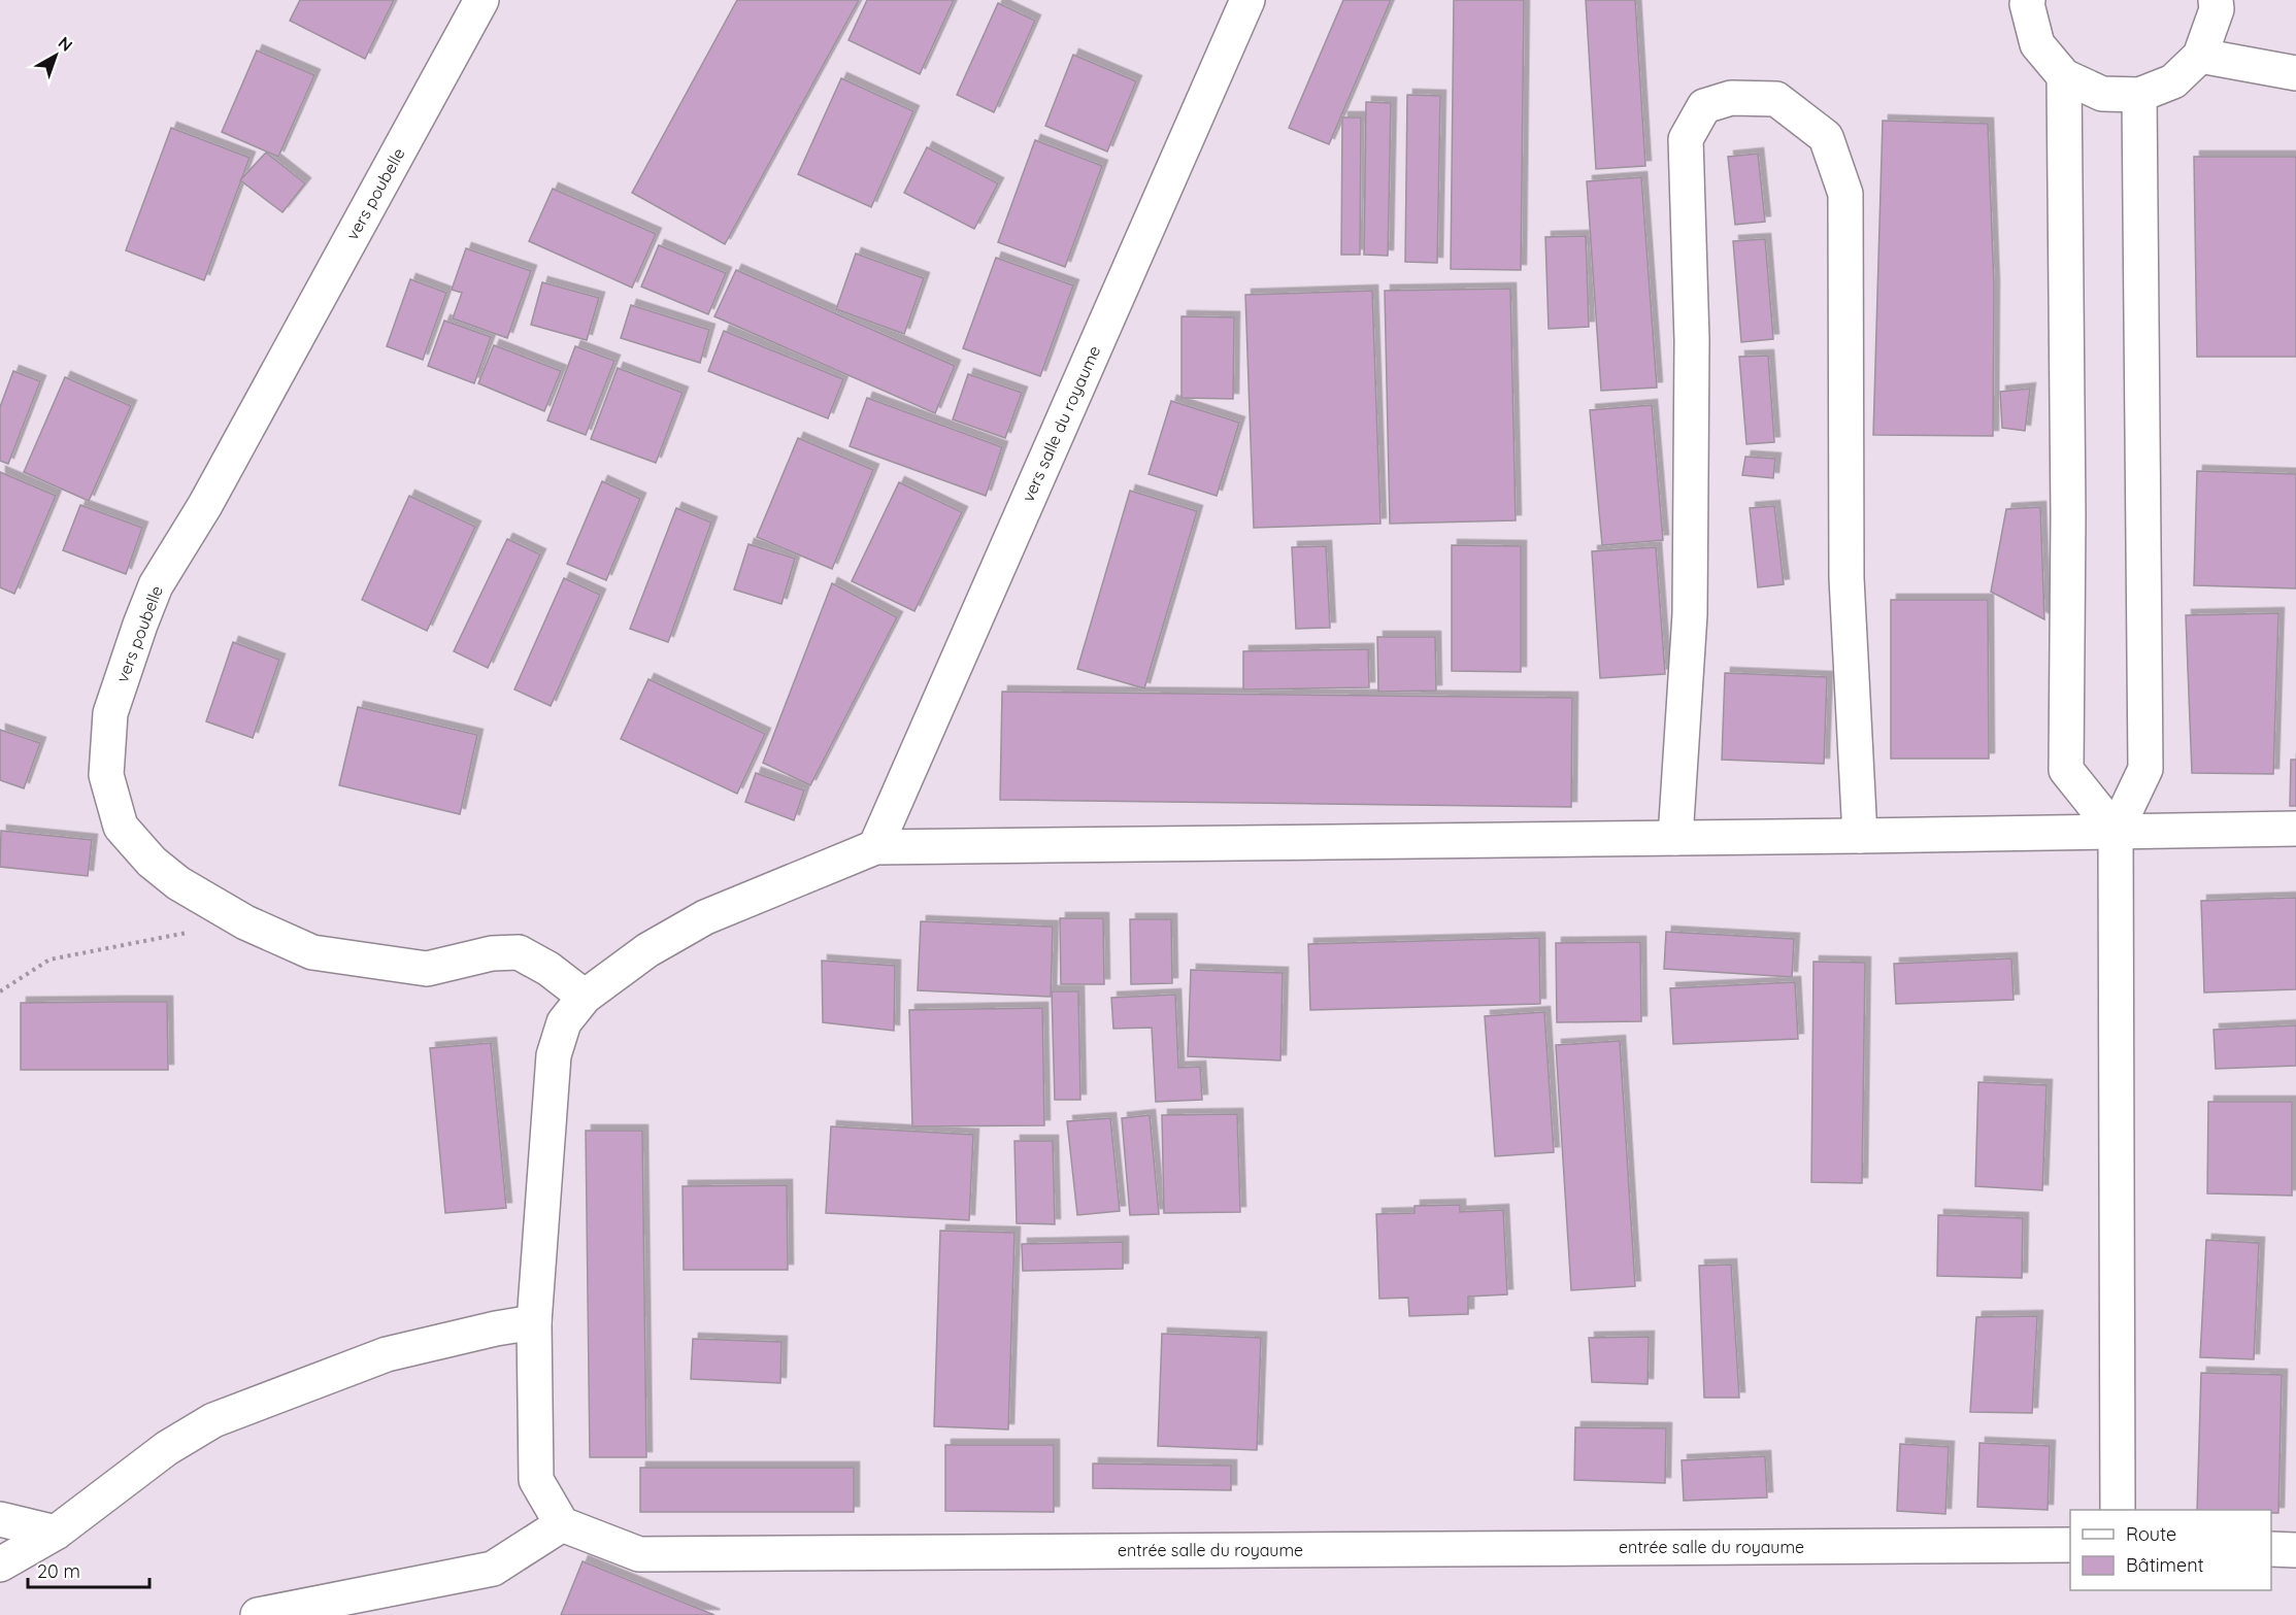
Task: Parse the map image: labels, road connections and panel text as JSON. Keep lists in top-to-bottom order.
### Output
{
  "streets": {
    "street": ["vers poubelle", "vers salle du royaume", "entrée salle du royaume"]
  },
  "legend": ["Route", "Bâtiment"],
  "scale_bar": "20 m",
  "north": "top right"
}
